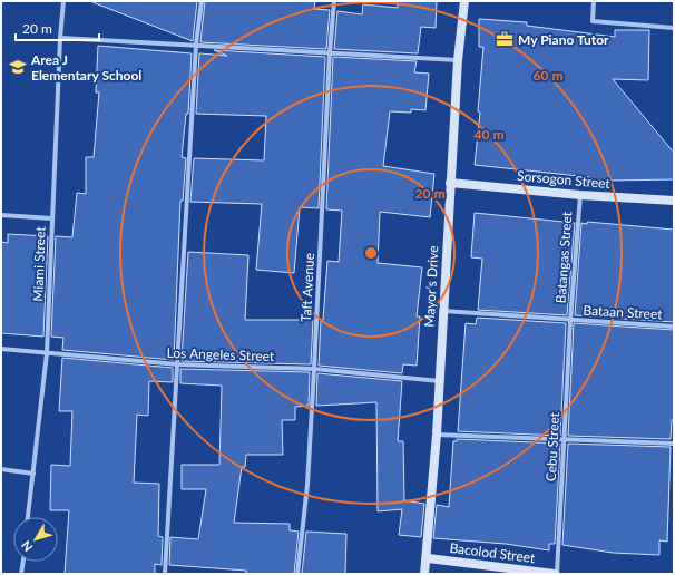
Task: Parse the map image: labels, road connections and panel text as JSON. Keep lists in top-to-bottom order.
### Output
{
  "streets": {
    "street": [
      "Sorsogon Street",
      "Batangas Street",
      "Miami Street",
      "Mayor's Drive",
      "Taft Avenue",
      "Bataan Street",
      "Los Angeles Street",
      "Cebu Street",
      "Bacolod Street"
    ]
  },
  "crossings": [
    ["Sorsogon Street", "Batangas Street"],
    ["Sorsogon Street", "Mayor's Drive"],
    ["Batangas Street", "Bataan Street"],
    ["Batangas Street", "Cebu Street"],
    ["Miami Street", "Los Angeles Street"],
    ["Mayor's Drive", "Bataan Street"],
    ["Mayor's Drive", "Los Angeles Street"],
    ["Mayor's Drive", "Bacolod Street"],
    ["Taft Avenue", "Los Angeles Street"],
    ["Bataan Street", "Cebu Street"],
    ["Cebu Street", "Bacolod Street"]
  ],
  "places": {
    "office": ["My Piano Tutor"],
    "school or university": ["Area J Elementary School"]
  },
  "scale_bar": "20 m",
  "north": "bottom left",
  "rings": ["60 m", "40 m", "20 m"]
}
